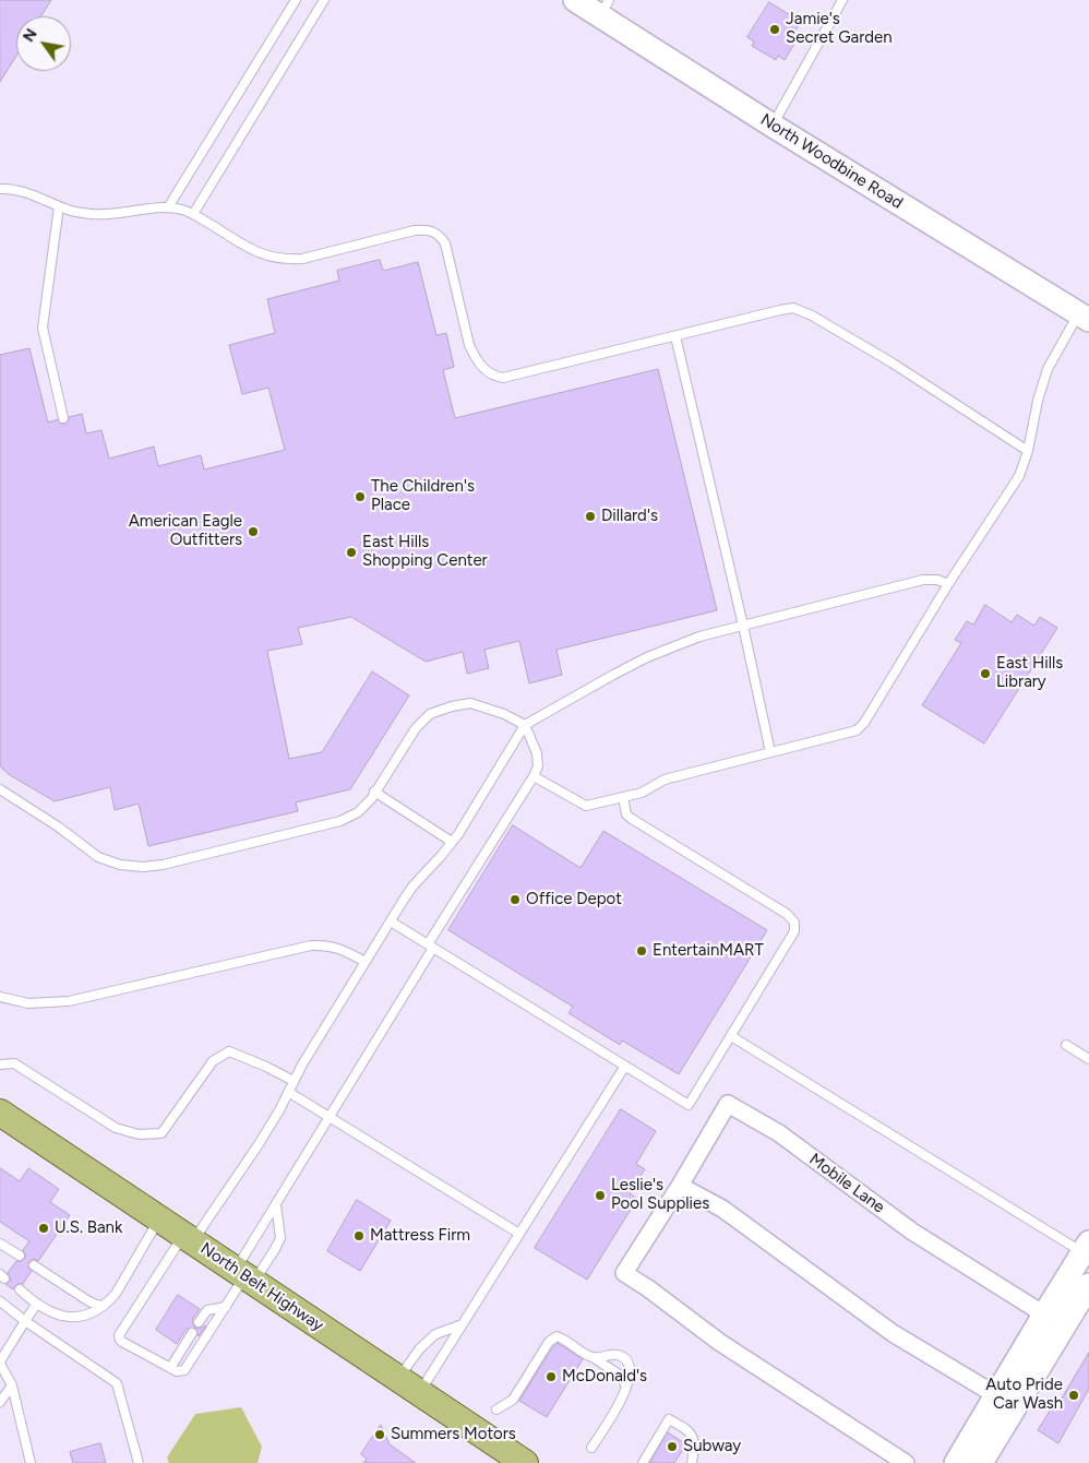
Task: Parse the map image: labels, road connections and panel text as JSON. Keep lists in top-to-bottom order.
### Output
{
  "streets": {
    "main road": ["North Woodbine Road", "North Belt Highway"],
    "street": ["Mobile Lane"]
  },
  "places": [
    "Jamie's Secret Garden",
    "The Children's Place",
    "Dillard's",
    "American Eagle Outfitters",
    "East Hills Shopping Center",
    "East Hills Library",
    "Office Depot",
    "EntertainMART",
    "Leslie's Pool Supplies",
    "U.S. Bank",
    "Mattress Firm",
    "McDonald's",
    "Auto Pride Car Wash",
    "Summers Motors",
    "Subway"
  ],
  "north": "top left"
}
